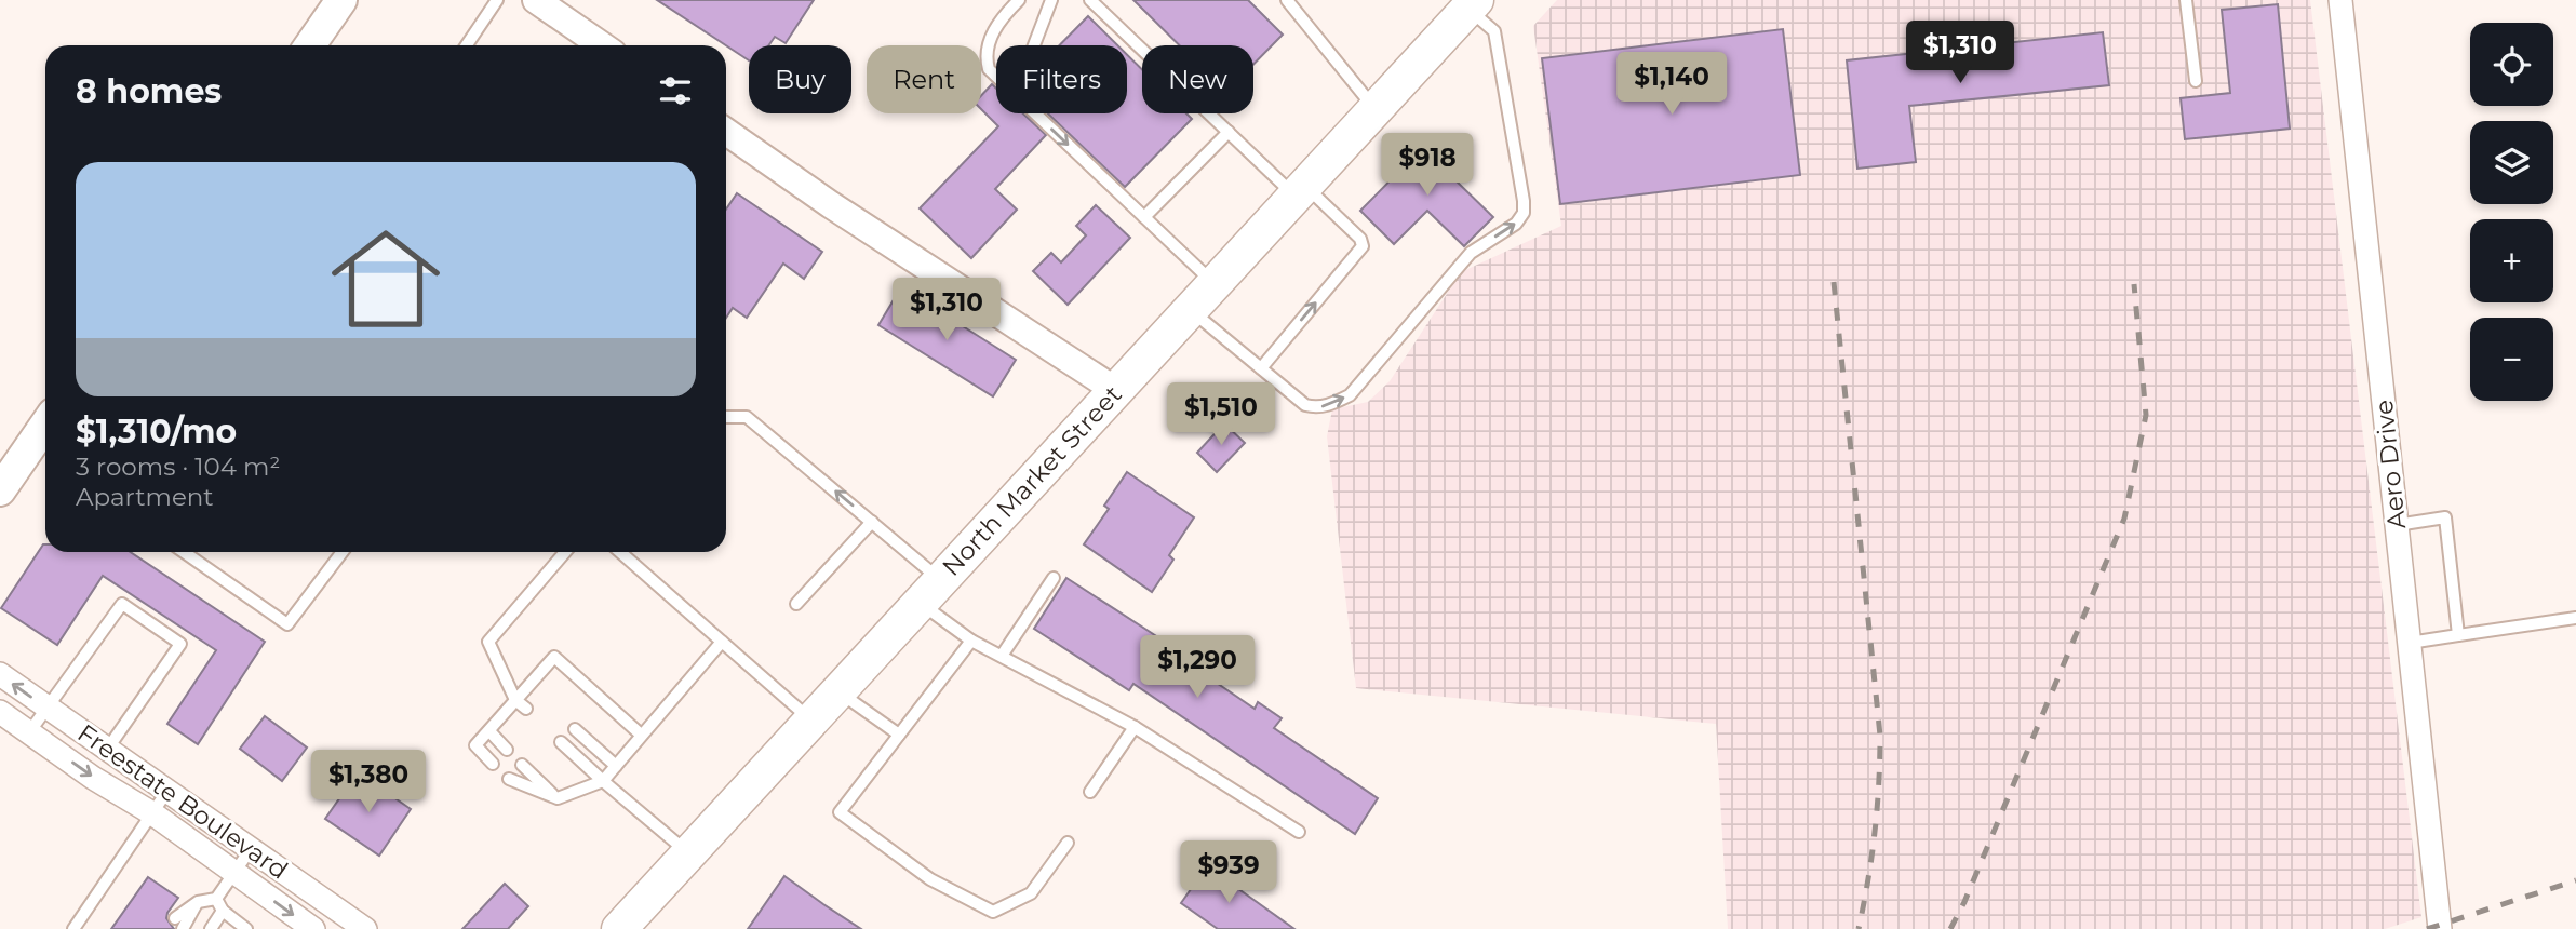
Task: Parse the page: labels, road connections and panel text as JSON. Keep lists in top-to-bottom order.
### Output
{
  "streets": {
    "main road": ["North Market Street"],
    "street": ["Aero Drive", "Freestate Boulevard"]
  },
  "page": {
    "price": [
      "$1,310",
      "$1,140",
      "$918",
      "$1,310",
      "$1,510",
      "$1,290",
      "$1,380",
      "$939"
    ],
    "map_buttons": ["+", "−"],
    "chip": [
      "Buy",
      "Rent",
      "Filters",
      "New"
    ],
    "heading": "8 homes",
    "list": [
      {
        "name": "$1,310/mo",
        "note": "3 rooms · 104 m² · Apartment"
      }
    ]
  }
}
